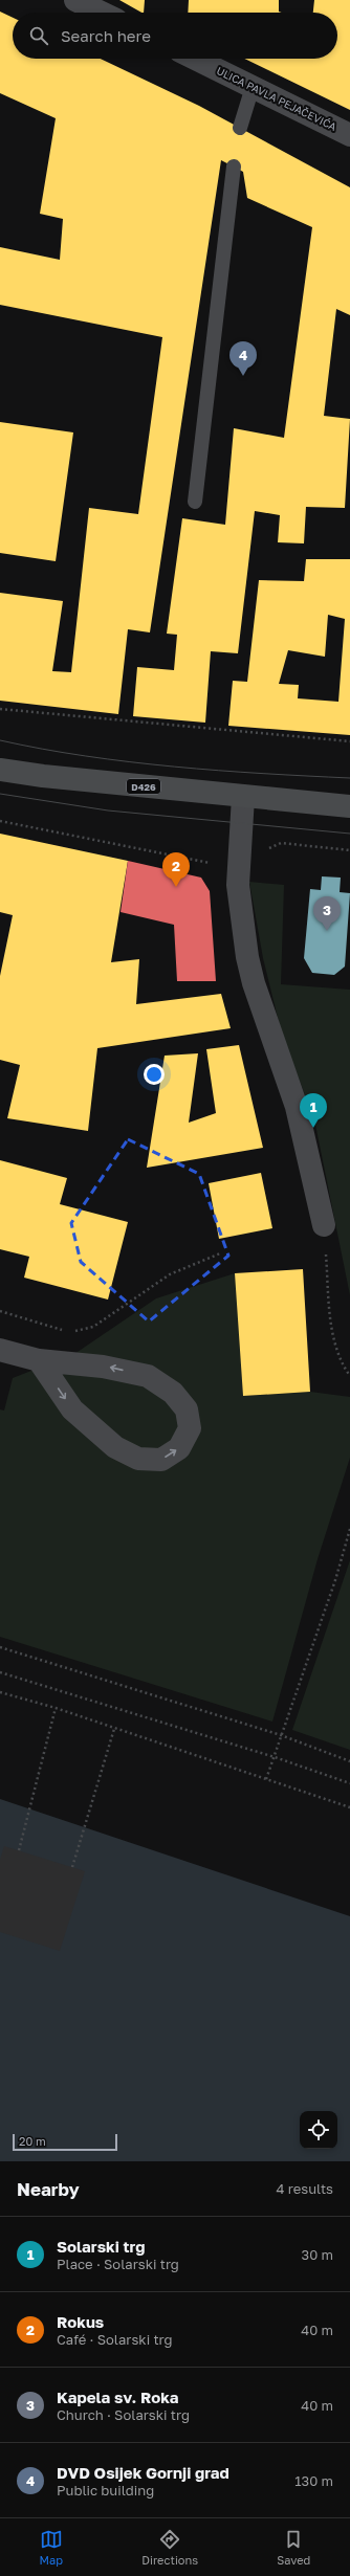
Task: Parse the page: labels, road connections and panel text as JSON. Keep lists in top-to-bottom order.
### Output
{
  "streets": {
    "main road": ["D426"],
    "street": ["ULICA PAVLA PEJAČEVIĆA"]
  },
  "scale_bar": "20 m",
  "page": {
    "search": "Search here",
    "pins": [
      "4",
      "2",
      "3",
      "1"
    ],
    "scale": "20 m",
    "heading": ["Nearby", "4 results"],
    "list": [
      {
        "mark": "1",
        "name": "Solarski trg",
        "note": "Place · Solarski trg",
        "value": "30 m"
      },
      {
        "mark": "2",
        "name": "Rokus",
        "note": "Café · Solarski trg",
        "value": "40 m"
      },
      {
        "mark": "3",
        "name": "Kapela sv. Roka",
        "note": "Church · Solarski trg",
        "value": "40 m"
      },
      {
        "mark": "4",
        "name": "DVD Osijek Gornji grad",
        "note": "Public building",
        "value": "130 m"
      }
    ],
    "nav": ["Map", "Directions", "Saved"]
  }
}
